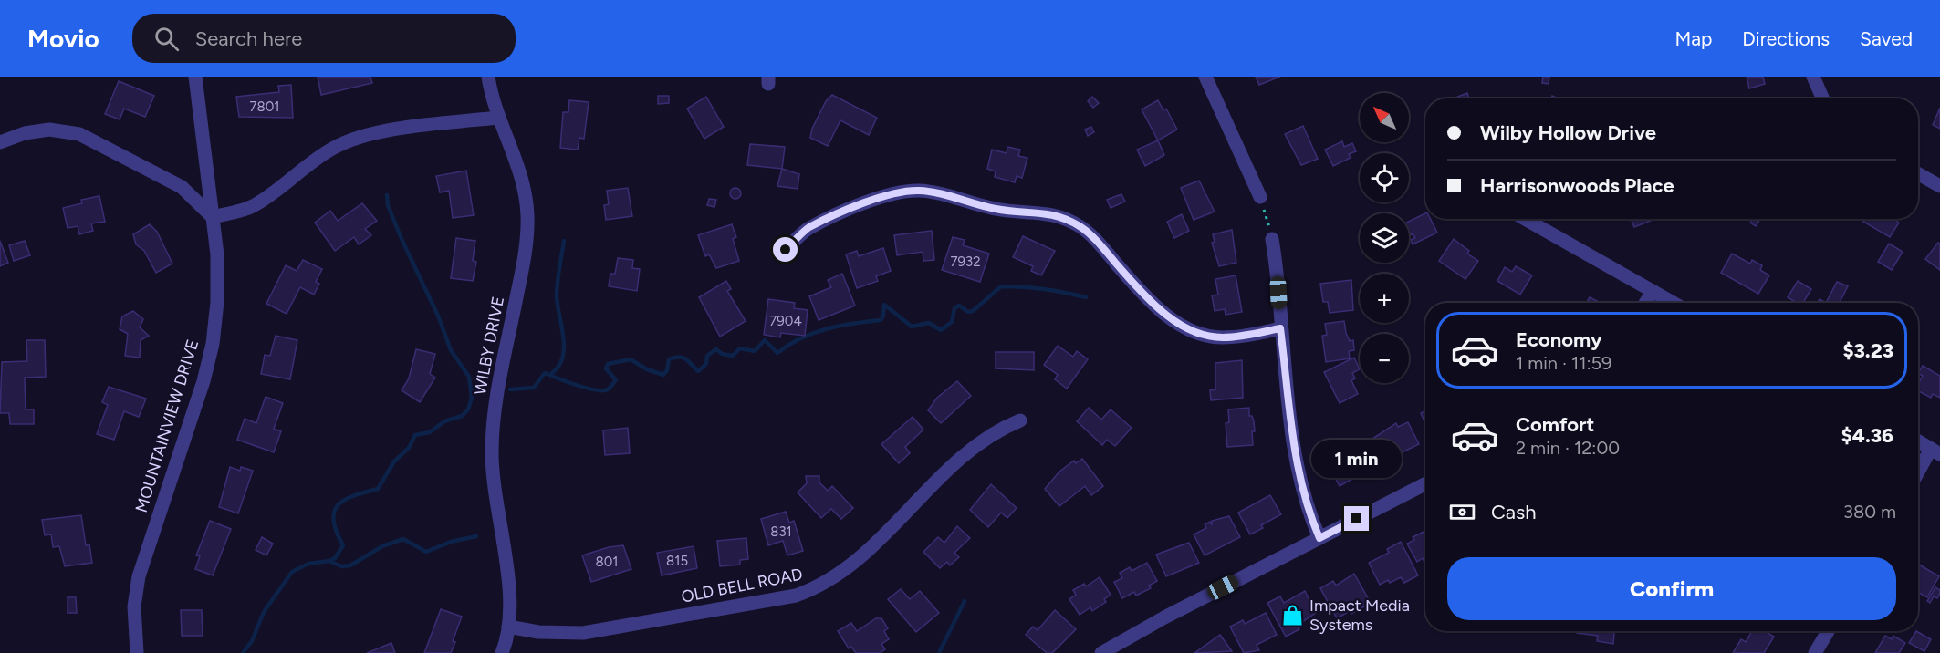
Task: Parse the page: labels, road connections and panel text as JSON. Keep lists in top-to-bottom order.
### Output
{
  "streets": {
    "street": ["WILBY DRIVE", "MOUNTAINVIEW DRIVE", "OLD BELL ROAD"]
  },
  "crossings": [
    ["WILBY DRIVE", "OLD BELL ROAD"]
  ],
  "places": {
    "shop": ["Impact Media Systems"]
  },
  "house_numbers": [
    "7801",
    "7932",
    "7904",
    "831",
    "815",
    "801"
  ],
  "north": "top left",
  "page": {
    "header": "Movio",
    "search": "Search here",
    "nav": ["Map", "Directions", "Saved"],
    "map_buttons": ["+", "−"],
    "banner": ["Wilby Hollow Drive", "Harrisonwoods Place"],
    "list": [
      {
        "name": "Economy",
        "note": "1 min · 11:59",
        "value": "$3.23"
      },
      {
        "name": "Comfort",
        "note": "2 min · 12:00",
        "value": "$4.36"
      }
    ],
    "bubble": "1 min",
    "pay": ["Cash", "380 m"],
    "buttons": "Confirm"
  }
}
